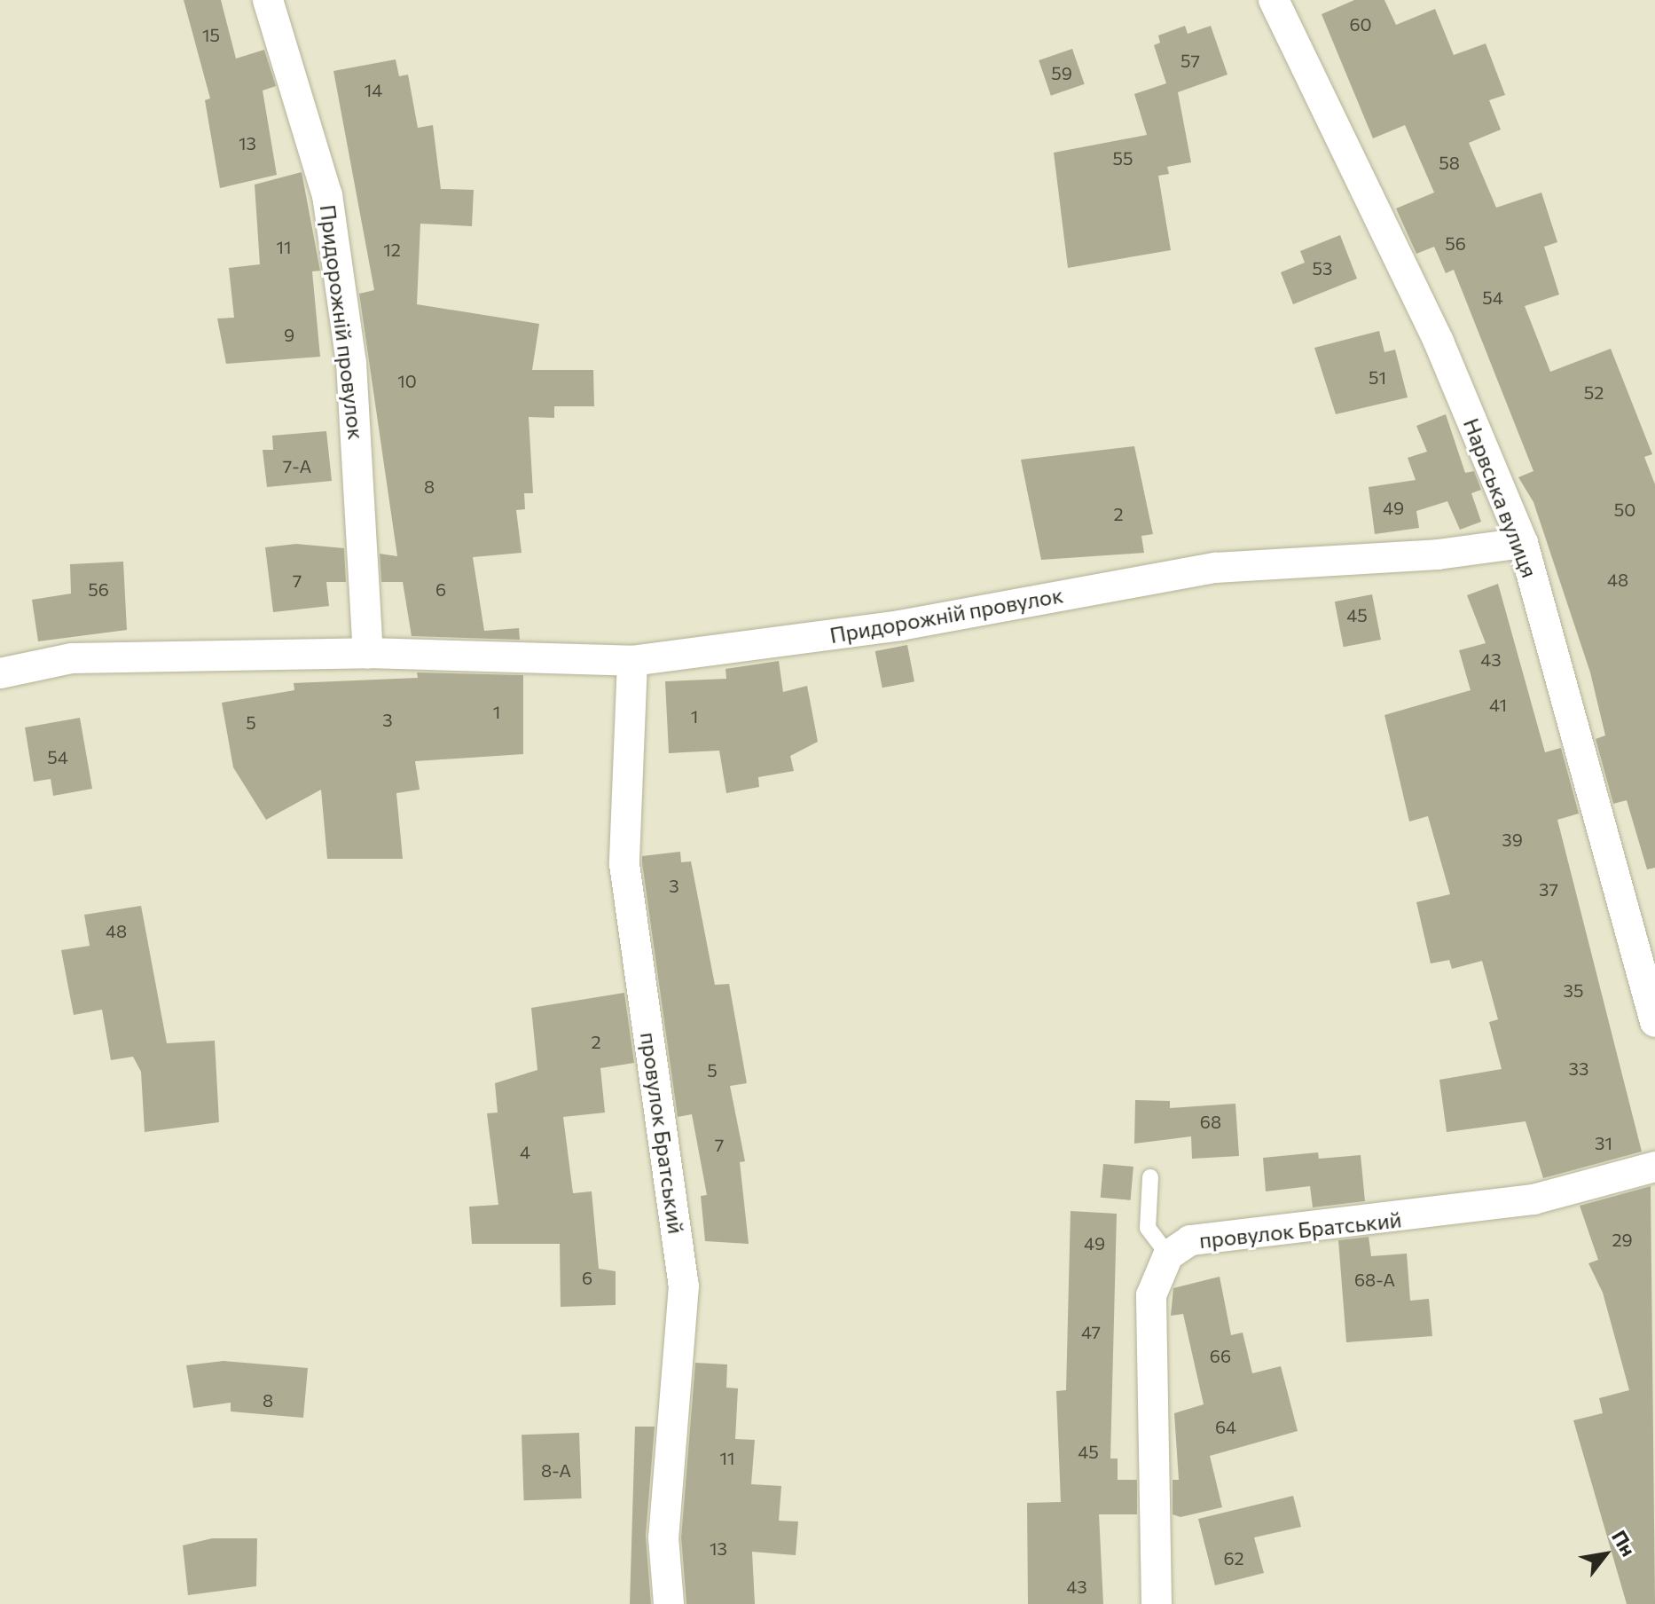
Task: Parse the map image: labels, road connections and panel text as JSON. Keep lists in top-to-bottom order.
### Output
{
  "streets": {
    "street": ["Придорожній провулок", "Нарвська вулиця", "провулок Братський"]
  },
  "crossings": [
    ["Придорожній провулок", "Нарвська вулиця"],
    ["Придорожній провулок", "провулок Братський"]
  ],
  "house_numbers": [
    "60",
    "15",
    "57",
    "59",
    "14",
    "13",
    "55",
    "58",
    "56",
    "11",
    "12",
    "53",
    "54",
    "9",
    "51",
    "10",
    "52",
    "7-А",
    "8",
    "49",
    "50",
    "2",
    "48",
    "7",
    "56",
    "6",
    "45",
    "43",
    "41",
    "1",
    "1",
    "3",
    "5",
    "54",
    "39",
    "3",
    "37",
    "48",
    "35",
    "2",
    "33",
    "5",
    "68",
    "31",
    "7",
    "4",
    "29",
    "49",
    "6",
    "68-А",
    "47",
    "66",
    "8",
    "64",
    "45",
    "11",
    "8-А",
    "13",
    "62",
    "43"
  ],
  "north": "top right"
}
